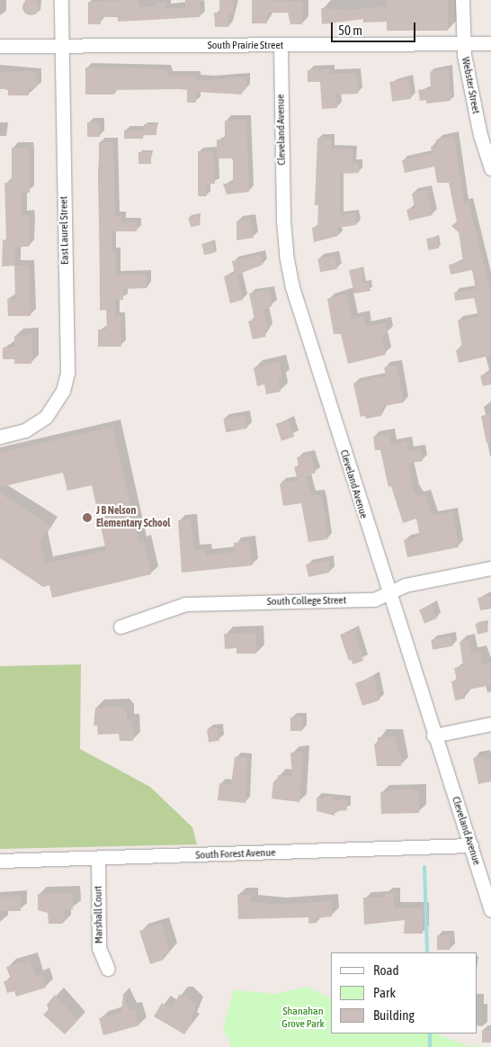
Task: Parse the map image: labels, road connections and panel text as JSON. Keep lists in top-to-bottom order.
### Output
{
  "streets": {
    "street": [
      "South Prairie Street",
      "Webster Street",
      "Cleveland Avenue",
      "East Laurel Street",
      "South College Street",
      "South Forest Avenue",
      "Marshall Court"
    ]
  },
  "crossings": [
    ["South Prairie Street", "Webster Street"],
    ["South Prairie Street", "Cleveland Avenue"],
    ["South Prairie Street", "East Laurel Street"],
    ["Cleveland Avenue", "South College Street"],
    ["Cleveland Avenue", "South Forest Avenue"],
    ["South Forest Avenue", "Marshall Court"]
  ],
  "parks": ["Shanahan Grove Park"],
  "places": ["J B Nelson Elementary School"],
  "legend": ["Road", "Park", "Building"],
  "scale_bar": "50 m"
}
